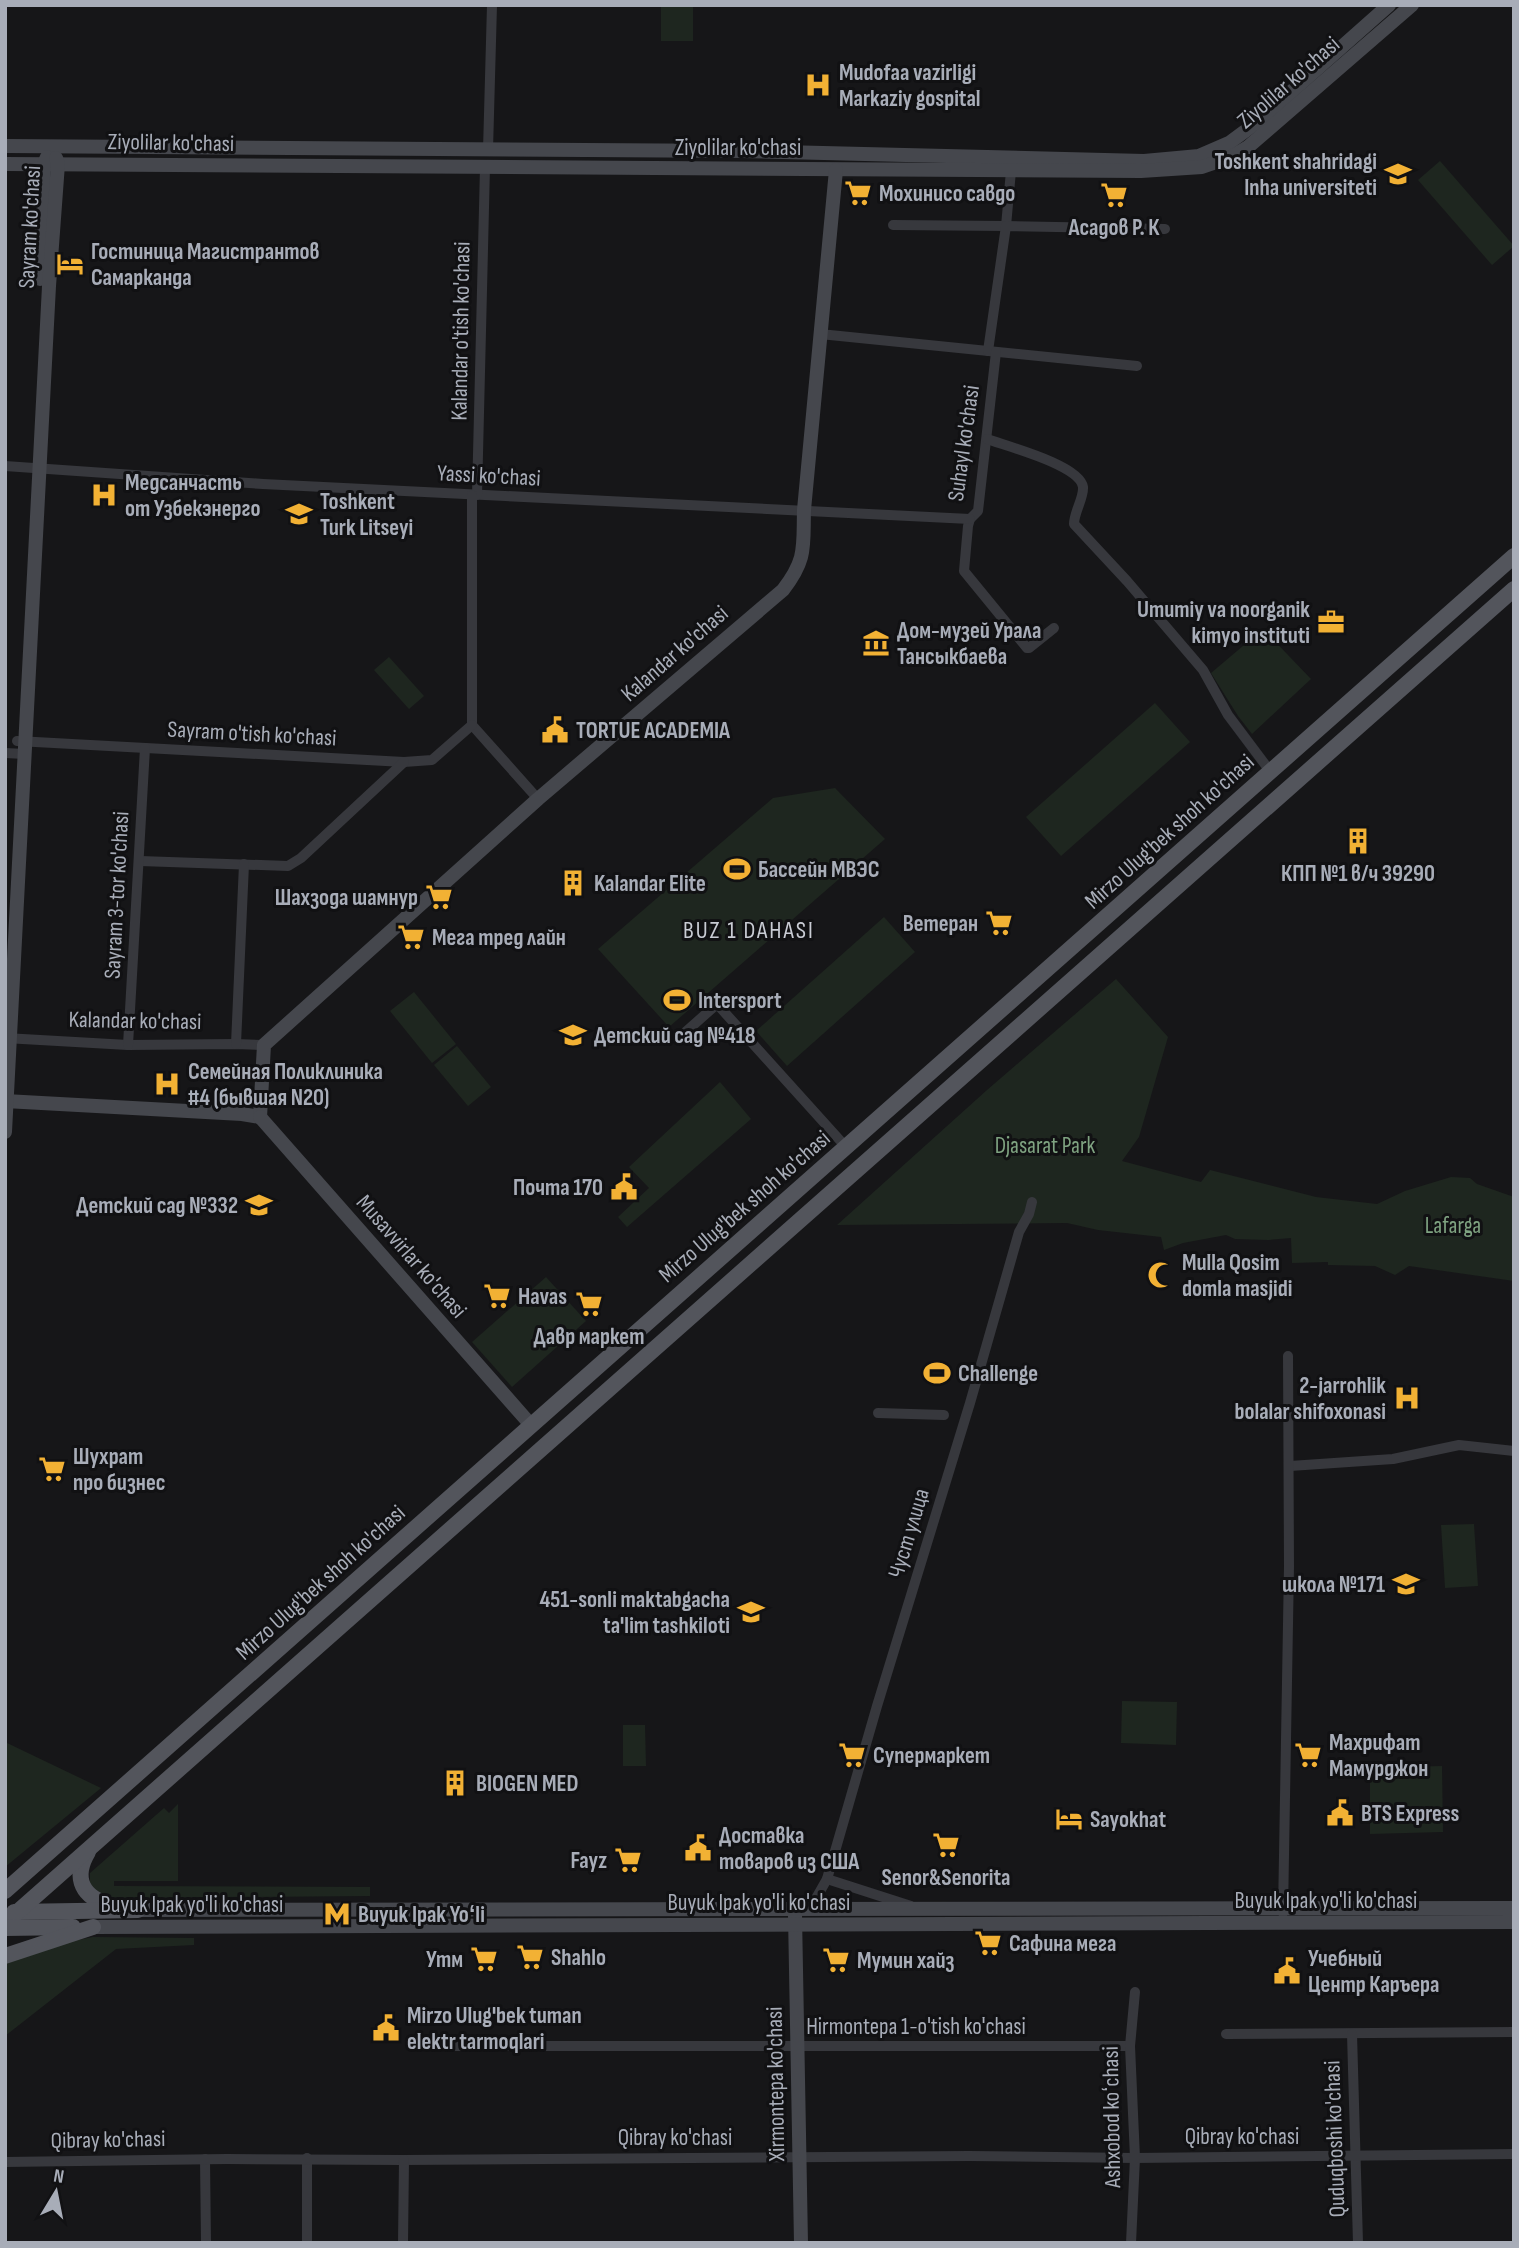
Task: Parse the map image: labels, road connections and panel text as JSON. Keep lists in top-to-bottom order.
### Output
{
  "streets": {
    "main road": [
      "Ziyolilar ko'chasi",
      "Sayram ko'chasi",
      "Kalandar ko'chasi",
      "Mirzo Ulug'bek shoh ko'chasi",
      "Musavvirlar ko'chasi",
      "Buyuk Ipak yo'li ko'chasi",
      "Xirmontepa ko'chasi"
    ],
    "street": [
      "Kalandar o'tish ko'chasi",
      "Suhayl ko'chasi",
      "Yassi ko'chasi",
      "Sayram o'tish ko'chasi",
      "Sayram 3-tor ko'chasi",
      "Чуст улица",
      "Hirmontepa 1-o'tish ko'chasi",
      "Ashxobod koʻchasi",
      "Qibray ko'chasi",
      "Quduqboshi ko'chasi"
    ]
  },
  "crossings": [
    ["Ziyolilar ko'chasi", "Sayram ko'chasi"],
    ["Ziyolilar ko'chasi", "Kalandar o'tish ko'chasi"],
    ["Ziyolilar ko'chasi", "Suhayl ko'chasi"],
    ["Ziyolilar ko'chasi", "Kalandar ko'chasi"],
    ["Sayram ko'chasi", "Yassi ko'chasi"],
    ["Sayram ko'chasi", "Kalandar ko'chasi"],
    ["Sayram ko'chasi", "Sayram o'tish ko'chasi"],
    ["Kalandar o'tish ko'chasi", "Yassi ko'chasi"],
    ["Kalandar o'tish ko'chasi", "Sayram o'tish ko'chasi"],
    ["Suhayl ko'chasi", "Yassi ko'chasi"],
    ["Yassi ko'chasi", "Kalandar ko'chasi"],
    ["Kalandar ko'chasi", "Sayram 3-tor ko'chasi"],
    ["Sayram o'tish ko'chasi", "Sayram 3-tor ko'chasi"],
    ["Mirzo Ulug'bek shoh ko'chasi", "Musavvirlar ko'chasi"],
    ["Mirzo Ulug'bek shoh ko'chasi", "Buyuk Ipak yo'li ko'chasi"],
    ["Чуст улица", "Buyuk Ipak yo'li ko'chasi"],
    ["Buyuk Ipak yo'li ko'chasi", "Xirmontepa ko'chasi"],
    ["Hirmontepa 1-o'tish ko'chasi", "Xirmontepa ko'chasi"],
    ["Hirmontepa 1-o'tish ko'chasi", "Ashxobod koʻchasi"],
    ["Xirmontepa ko'chasi", "Qibray ko'chasi"],
    ["Ashxobod koʻchasi", "Qibray ko'chasi"],
    ["Qibray ko'chasi", "Quduqboshi ko'chasi"]
  ],
  "districts": ["BUZ 1 DAHASI"],
  "parks": ["Djasarat Park", "Lafarga"],
  "places": {
    "hospital": [
      "Mudofaa vazirligi Markaziy gospital",
      "Медсанчасть от Узбекэнерго",
      "Семейная Поликлиника #4 (бывшая N20)",
      "2-jarrohlik bolalar shifoxonasi"
    ],
    "school or university": [
      "Toshkent shahridagi Inha universiteti",
      "Toshkent Turk Litseyi",
      "Детский сад №418",
      "Детский сад №332",
      "школа №171",
      "451-sonli maktabgacha ta'lim tashkiloti"
    ],
    "supermarket": [
      "Мохинисо савдо",
      "Асадов Р. К",
      "Шахзода шамнур",
      "Ветеран",
      "Мега тред лайн",
      "Havas",
      "Давр маркет",
      "Шухрат про бизнес",
      "Супермаркет",
      "Махрифат Мамурджон",
      "Senor&Senorita",
      "Fayz",
      "Сафина мега",
      "Shahlo",
      "Утм",
      "Мумин хайз"
    ],
    "hotel": ["Гостиница Магистрантов Самарканда", "Sayokhat"],
    "office": ["Umumiy va noorganik kimyo instituti"],
    "museum": ["Дом-музей Урала Тансыкбаева"],
    "public building": [
      "TORTUE ACADEMIA",
      "Почта 170",
      "BTS Express",
      "Доставка товаров из США",
      "Учебный Центр Каръера",
      "Mirzo Ulug'bek tuman elektr tarmoqlari"
    ],
    "building": ["КПП №1 в/ч 39290", "Kalandar Elite", "BIOGEN MED"],
    "sports": ["Бассейн МВЭС", "Intersport", "Challenge"],
    "mosque": ["Mulla Qosim domla masjidi"],
    "metro station": ["Buyuk Ipak Yoʻli"]
  },
  "north": "top"
}
